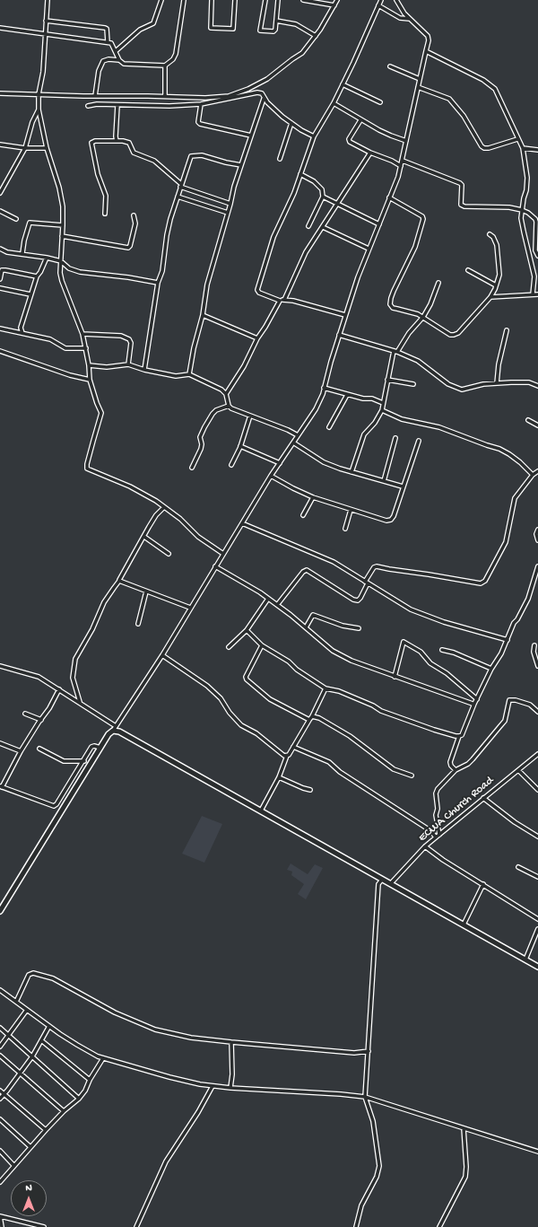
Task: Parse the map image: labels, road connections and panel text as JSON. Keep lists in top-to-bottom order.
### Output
{
  "streets": {
    "street": ["ECWA Church Road"]
  },
  "north": "top"
}
